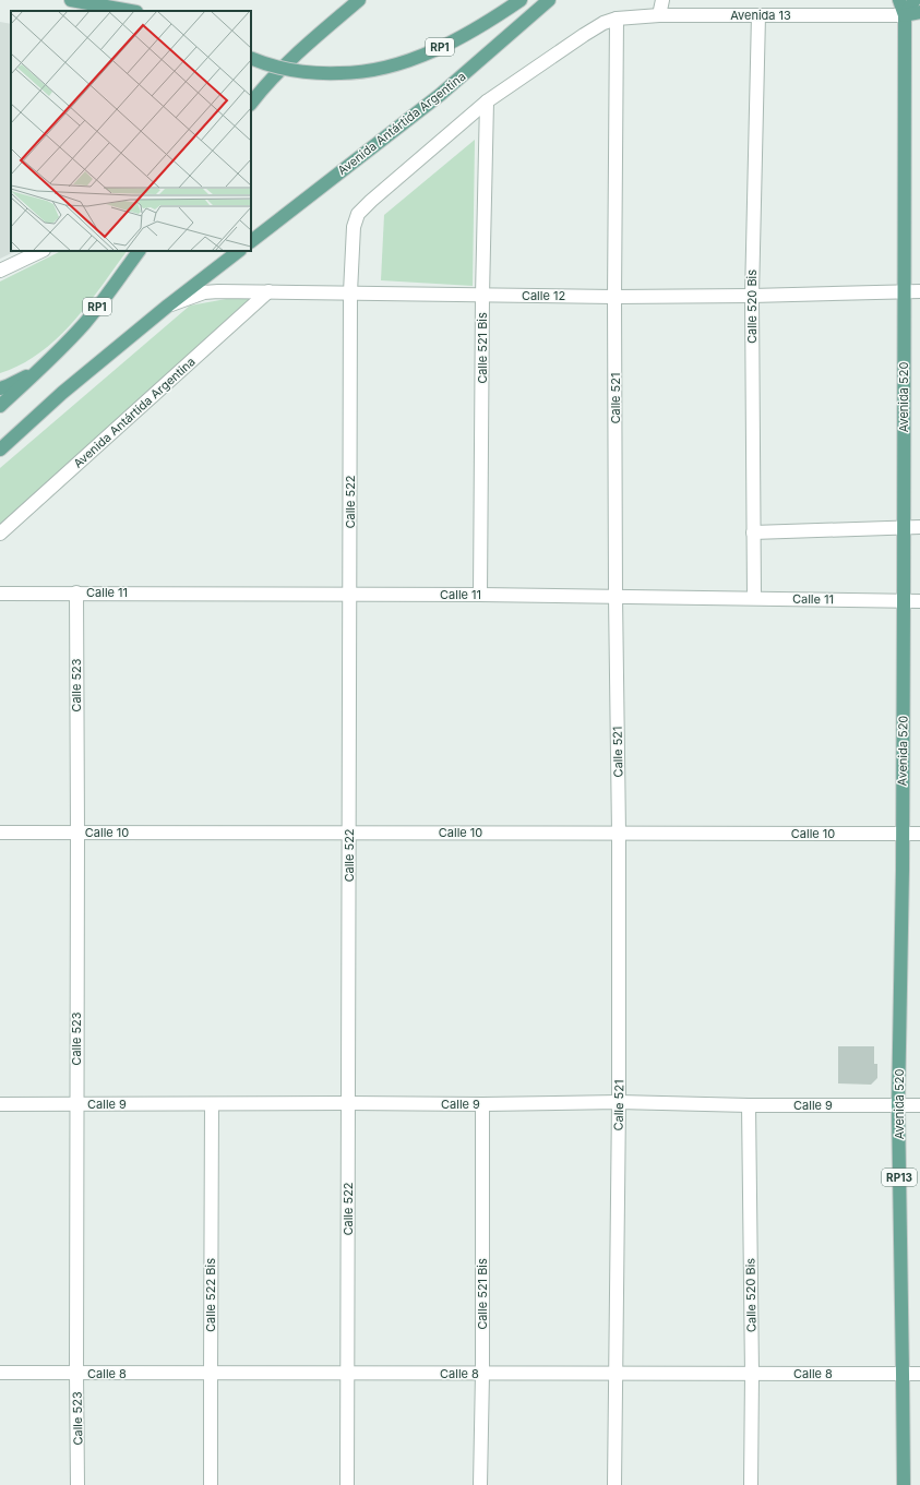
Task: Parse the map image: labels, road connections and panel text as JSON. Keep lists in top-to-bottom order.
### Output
{
  "streets": {
    "main road": [
      "Avenida 13",
      "RP1",
      "Avenida Antártida Argentina",
      "Avenida 520",
      "RP13"
    ],
    "street": [
      "Calle 12",
      "Calle 520 Bis",
      "Calle 521 Bis",
      "Calle 521",
      "Calle 522",
      "Calle 11",
      "Calle 523",
      "Calle 10",
      "Calle 9",
      "Calle 522 Bis",
      "Calle 8"
    ]
  },
  "crossings": [
    ["Avenida 13", "Calle 520 Bis"],
    ["Avenida 13", "Avenida 520"],
    ["Avenida 13", "Calle 521"],
    ["Avenida Antártida Argentina", "Calle 12"],
    ["Calle 12", "Calle 520 Bis"],
    ["Calle 12", "Calle 521 Bis"],
    ["Calle 12", "Avenida 520"],
    ["Calle 12", "Calle 521"],
    ["Calle 12", "Calle 522"],
    ["Calle 520 Bis", "Calle 11"],
    ["Calle 520 Bis", "Calle 9"],
    ["Calle 520 Bis", "Calle 8"],
    ["Calle 521 Bis", "Calle 522"],
    ["Calle 521 Bis", "Calle 11"],
    ["Calle 521 Bis", "Calle 9"],
    ["Calle 521 Bis", "Calle 8"],
    ["Avenida 520", "Calle 11"],
    ["Avenida 520", "Calle 10"],
    ["Avenida 520", "Calle 9"],
    ["Avenida 520", "Calle 8"],
    ["Calle 521", "Calle 11"],
    ["Calle 521", "Calle 10"],
    ["Calle 521", "Calle 9"],
    ["Calle 521", "Calle 8"],
    ["Calle 522", "Calle 11"],
    ["Calle 522", "Calle 10"],
    ["Calle 522", "Calle 9"],
    ["Calle 522", "Calle 8"],
    ["Calle 11", "Calle 523"],
    ["Calle 523", "Calle 10"],
    ["Calle 523", "Calle 9"],
    ["Calle 523", "Calle 8"],
    ["Calle 9", "Calle 522 Bis"],
    ["Calle 522 Bis", "Calle 8"]
  ]
}
